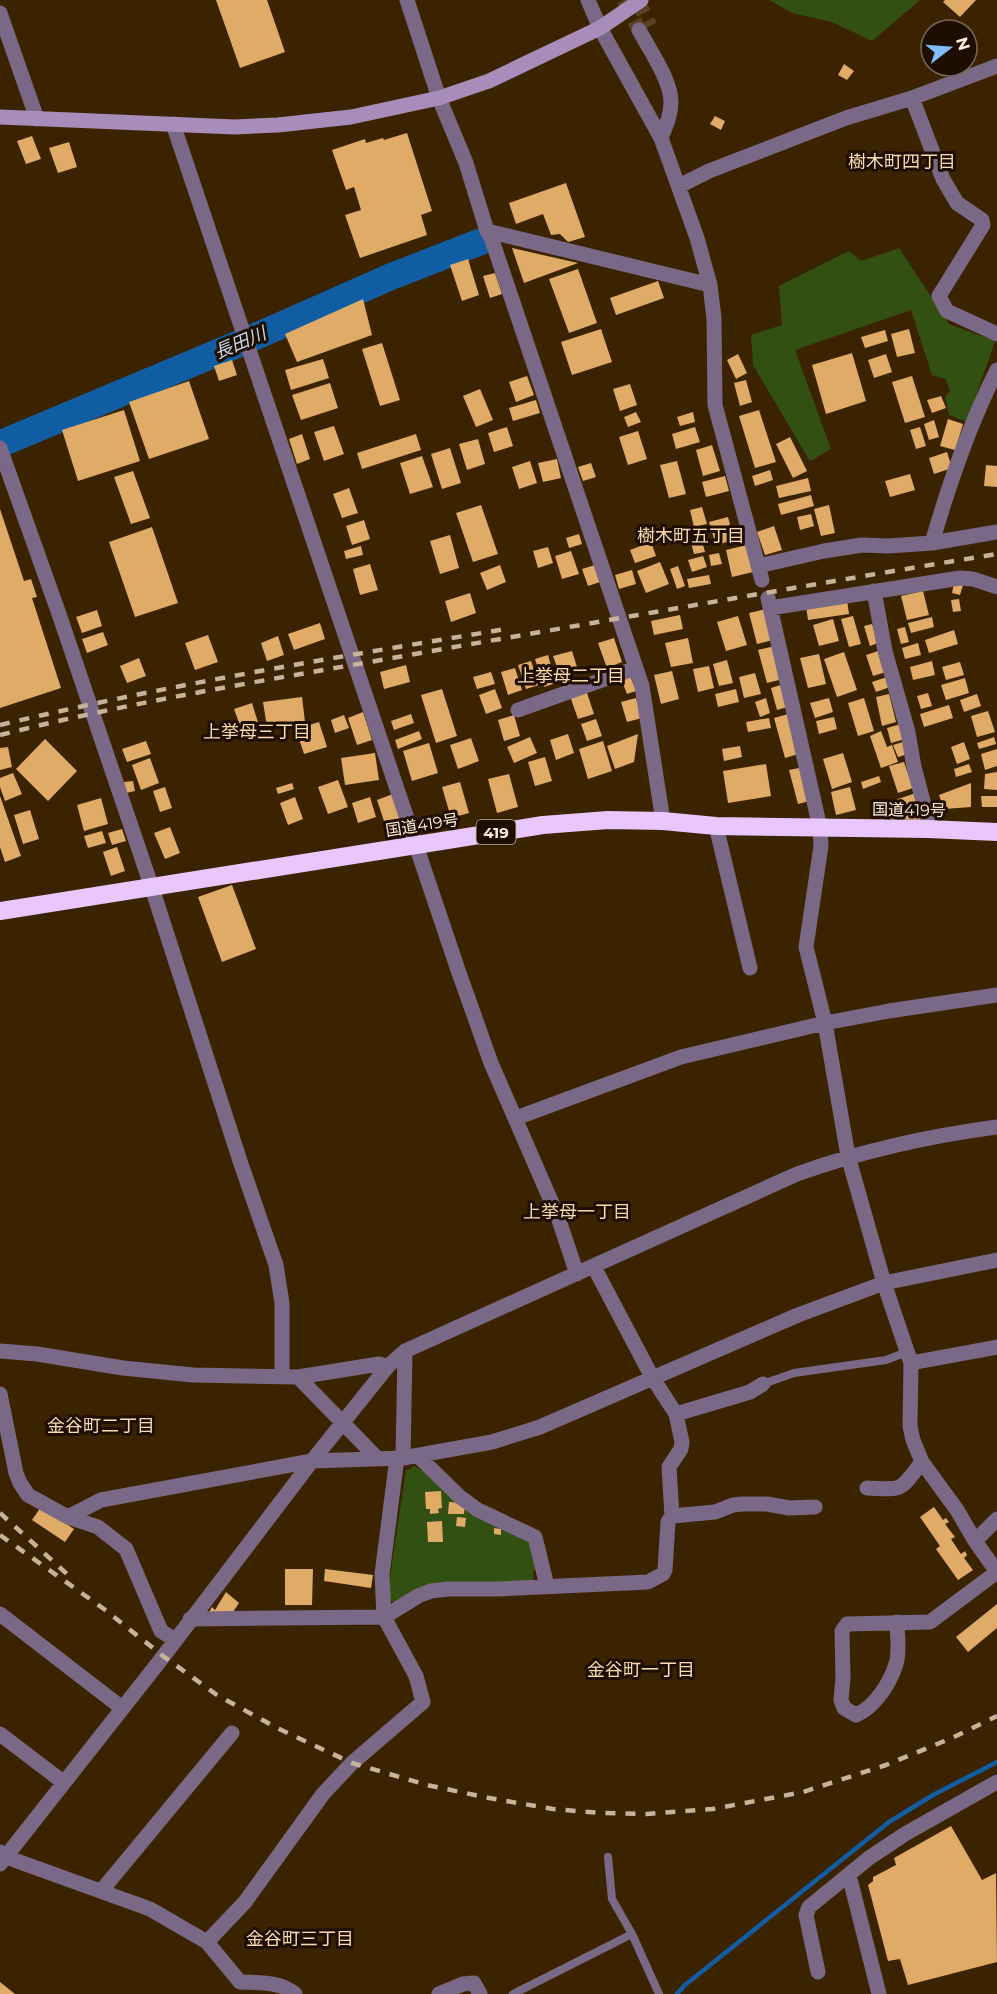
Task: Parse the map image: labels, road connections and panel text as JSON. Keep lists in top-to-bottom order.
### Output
{
  "streets": {
    "highway": ["国道419号", "419"]
  },
  "districts": [
    "樹木町四丁目",
    "樹木町五丁目",
    "上挙母二丁目",
    "上挙母三丁目",
    "上挙母一丁目",
    "金谷町二丁目",
    "金谷町一丁目",
    "金谷町三丁目"
  ],
  "water": ["長田川"],
  "north": "right"
}
